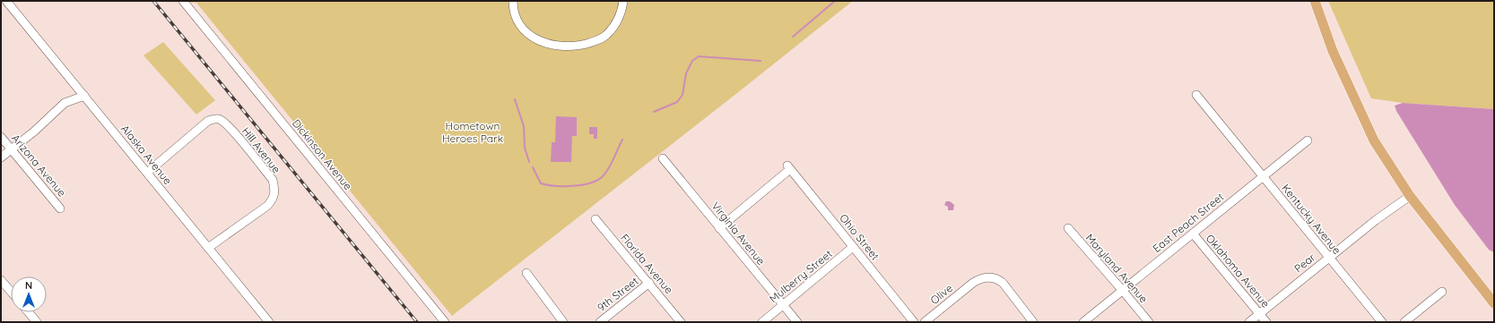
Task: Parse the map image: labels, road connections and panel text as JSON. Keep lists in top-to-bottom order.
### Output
{
  "streets": {
    "street": [
      "Hill Avenue",
      "Alaska Avenue",
      "Dickinson Avenue",
      "Arizona Avenue",
      "Kentucky Avenue",
      "East Peach Street",
      "Virginia Avenue",
      "Ohio Street",
      "Pear",
      "Florida Avenue",
      "Maryland Avenue",
      "Oklahoma Avenue",
      "Mulberry Street",
      "9th Street",
      "Olive"
    ]
  },
  "crossings": [
    ["Hill Avenue", "Alaska Avenue"],
    ["Kentucky Avenue", "East Peach Street"],
    ["Kentucky Avenue", "Pear"],
    ["East Peach Street", "Maryland Avenue"],
    ["East Peach Street", "Oklahoma Avenue"],
    ["Virginia Avenue", "Ohio Street"],
    ["Virginia Avenue", "Mulberry Street"],
    ["Ohio Street", "Mulberry Street"],
    ["Pear", "Oklahoma Avenue"],
    ["Florida Avenue", "9th Street"]
  ],
  "parks": ["Hometown Heroes Park"],
  "north": "top"
}
